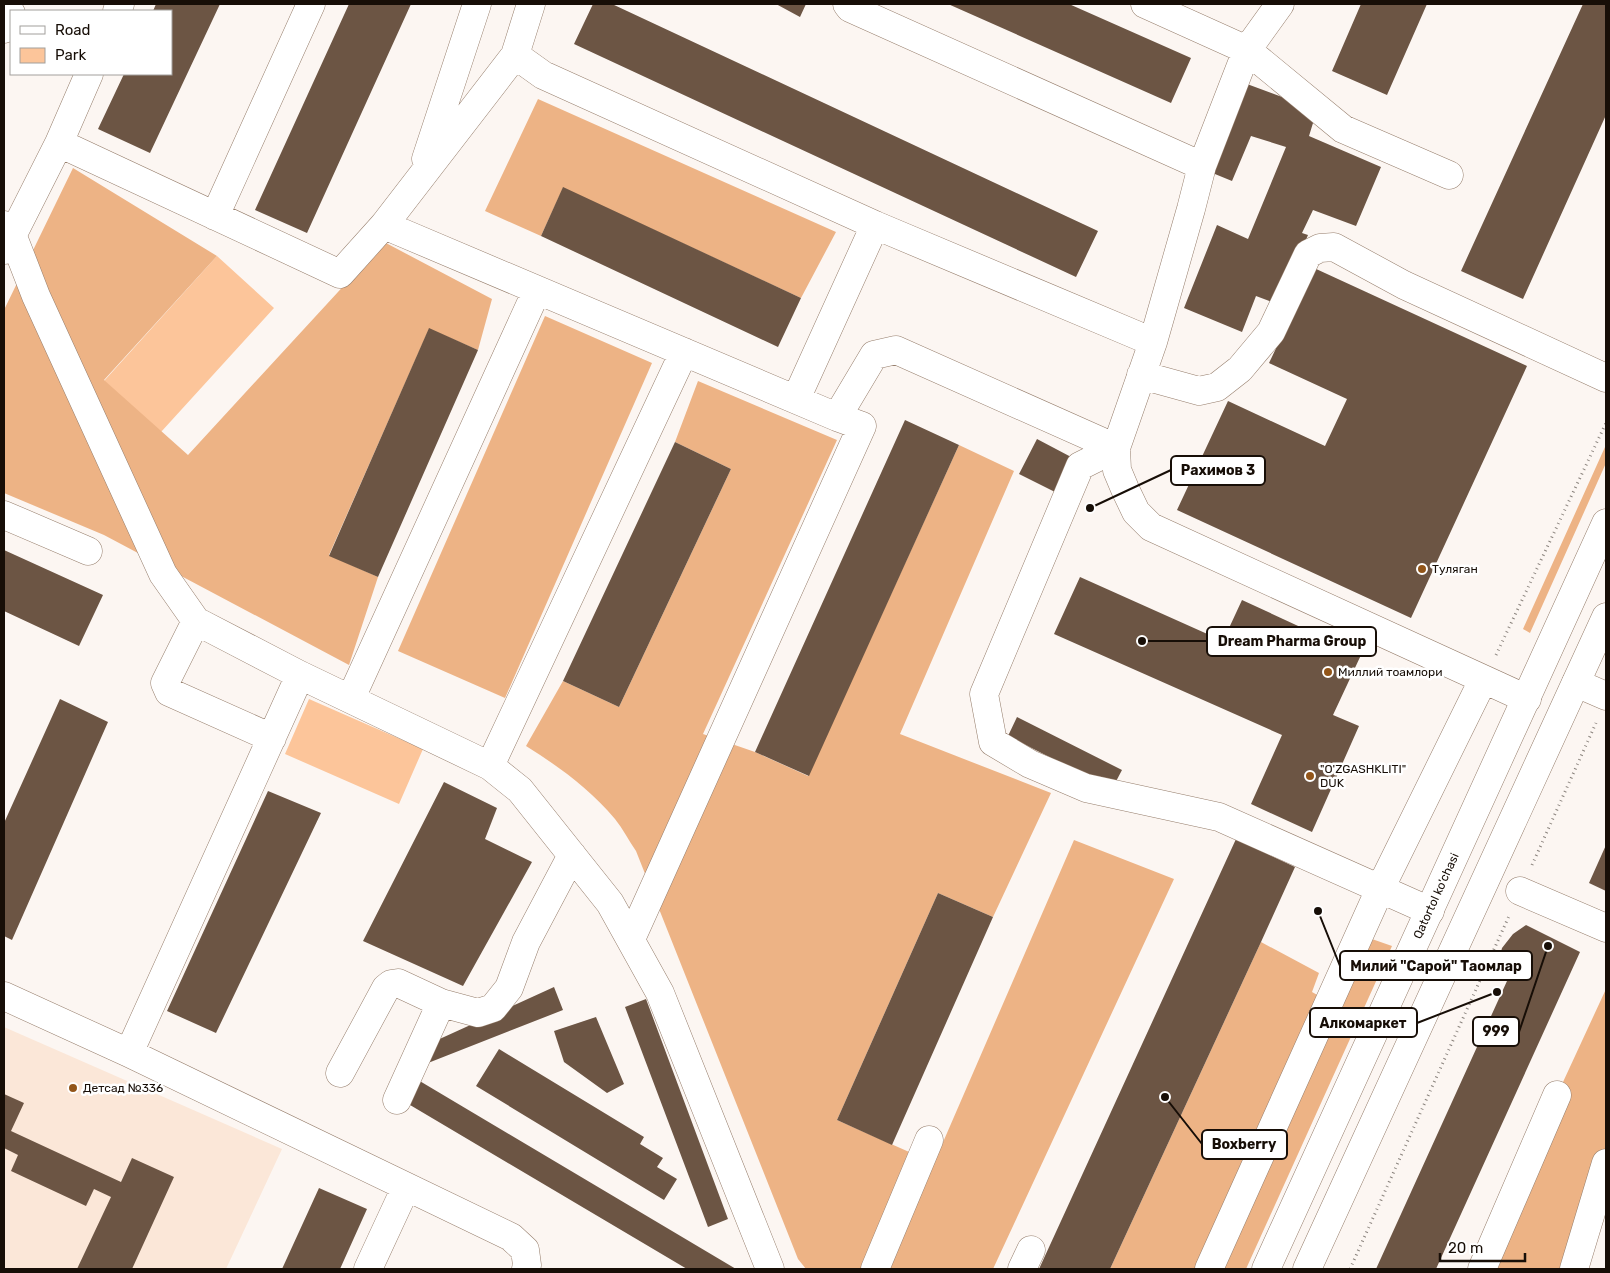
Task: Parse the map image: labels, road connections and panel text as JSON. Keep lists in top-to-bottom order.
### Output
{
  "streets": {
    "street": ["Qatortol ko'chasi"]
  },
  "places": [
    "Рахимов 3",
    "Туляган",
    "Dream Pharma Group",
    "Миллий тоамлори",
    "\"O'ZGASHKLITI\" DUK",
    "Милий \"Сарой\" Таомлар",
    "999",
    "Алкомаркет",
    "Детсад №336",
    "Boxberry"
  ],
  "legend": ["Road", "Park"],
  "scale_bar": "20 m"
}
